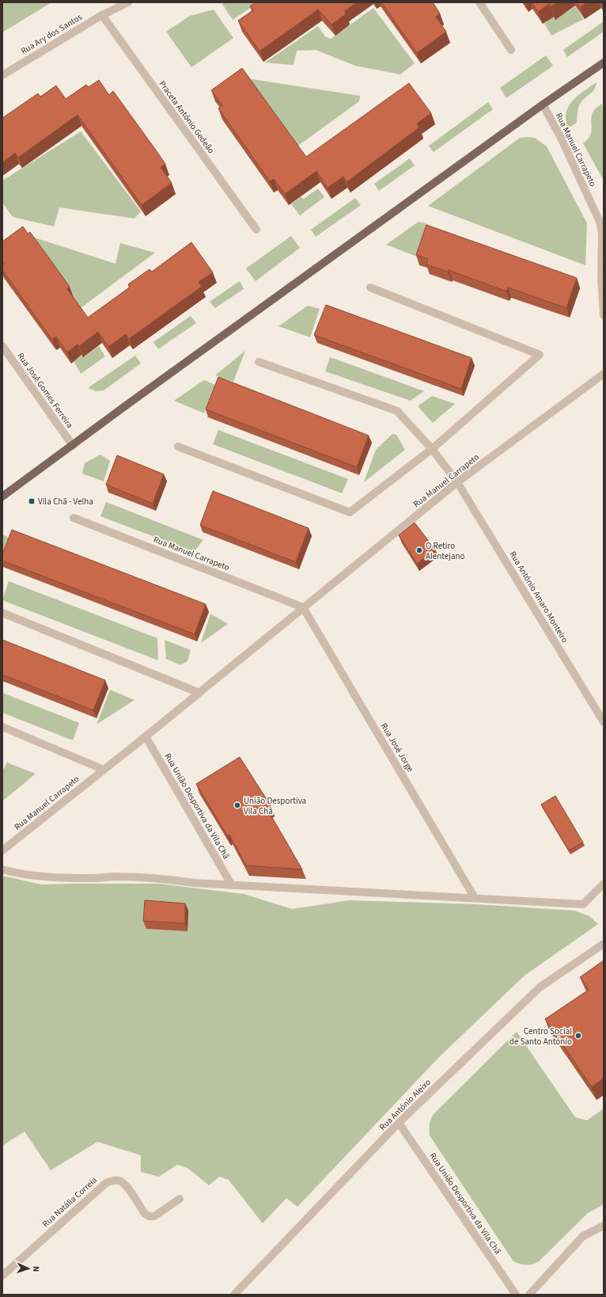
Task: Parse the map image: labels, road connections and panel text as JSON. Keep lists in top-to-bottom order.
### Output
{
  "streets": {
    "street": [
      "Rua Ary dos Santos",
      "Praceta António Gedeão",
      "Rua Manuel Carrapeto",
      "Rua José Gomes Ferreira",
      "Rua António Amaro Monteiro",
      "Rua José Jorge",
      "Rua União Desportiva da Vila Chã",
      "Rua António Aleixo",
      "Rua Natália Correia"
    ]
  },
  "crossings": [
    ["Rua Ary dos Santos", "Praceta António Gedeão"],
    ["Rua Manuel Carrapeto", "Rua António Amaro Monteiro"],
    ["Rua Manuel Carrapeto", "Rua José Jorge"],
    ["Rua Manuel Carrapeto", "Rua União Desportiva da Vila Chã"],
    ["Rua União Desportiva da Vila Chã", "Rua António Aleixo"]
  ],
  "places": {
    "transit": ["Vila Chã - Velha"],
    "other": ["O Retiro Alentejano", "União Desportiva Vila Chã", "Centro Social de Santo António"]
  },
  "north": "right"
}
